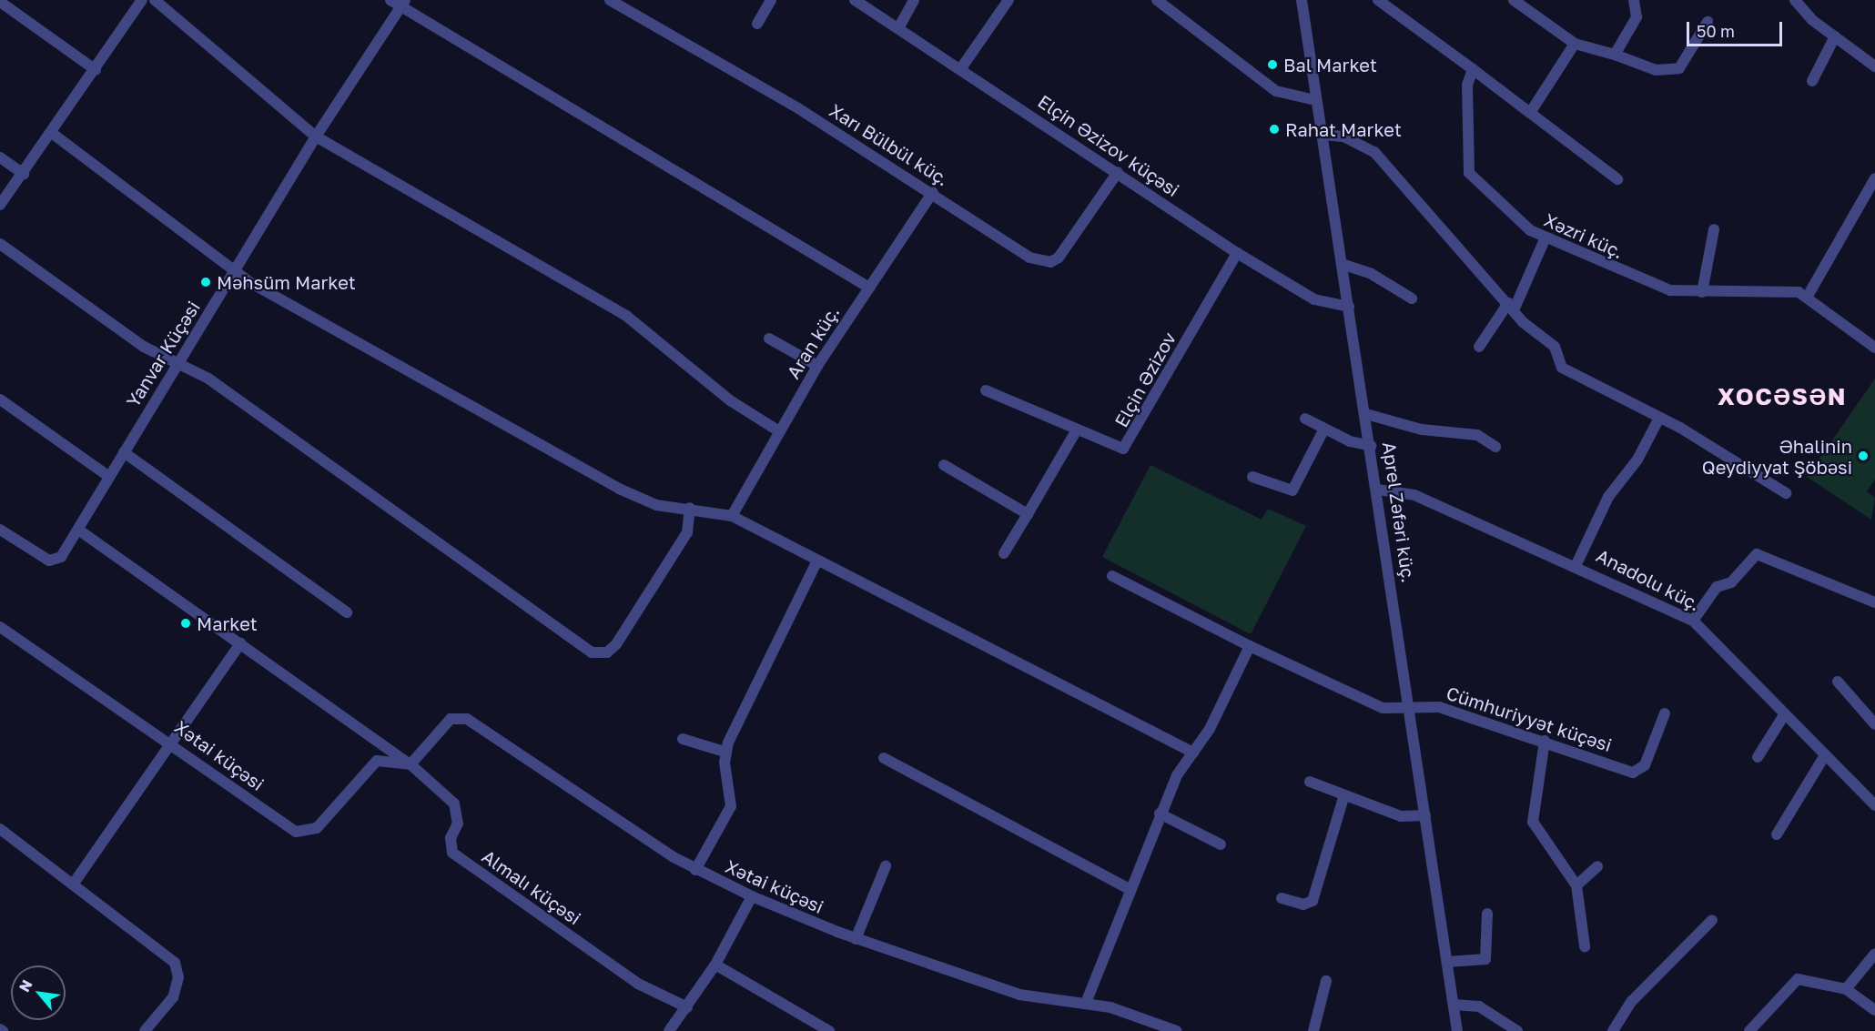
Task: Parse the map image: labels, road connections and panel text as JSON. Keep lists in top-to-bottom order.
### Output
{
  "streets": {
    "street": [
      "Xarı Bülbül küç.",
      "Elçin Əzizov küçəsi",
      "Xəzri küç.",
      "Aran küç.",
      "Yanvar Küçəsi",
      "Elçin Əzizov",
      "Aprel Zəfəri küç.",
      "Anadolu küç.",
      "Cümhuriyyət küçəsi",
      "Xətai küçəsi",
      "Almalı küçəsi"
    ]
  },
  "crossings": [
    ["Xarı Bülbül küç.", "Elçin Əzizov küçəsi"],
    ["Xarı Bülbül küç.", "Aran küç."],
    ["Elçin Əzizov küçəsi", "Elçin Əzizov"],
    ["Elçin Əzizov küçəsi", "Aprel Zəfəri küç."],
    ["Aprel Zəfəri küç.", "Anadolu küç."],
    ["Aprel Zəfəri küç.", "Cümhuriyyət küçəsi"],
    ["Xətai küçəsi", "Almalı küçəsi"]
  ],
  "districts": ["XOCƏSƏN"],
  "places": [
    "Bal Market",
    "Rahat Market",
    "Məhsüm Market",
    "Əhalinin Qeydiyyat Şöbəsi",
    "Market"
  ],
  "scale_bar": "50 m",
  "north": "top left"
}
